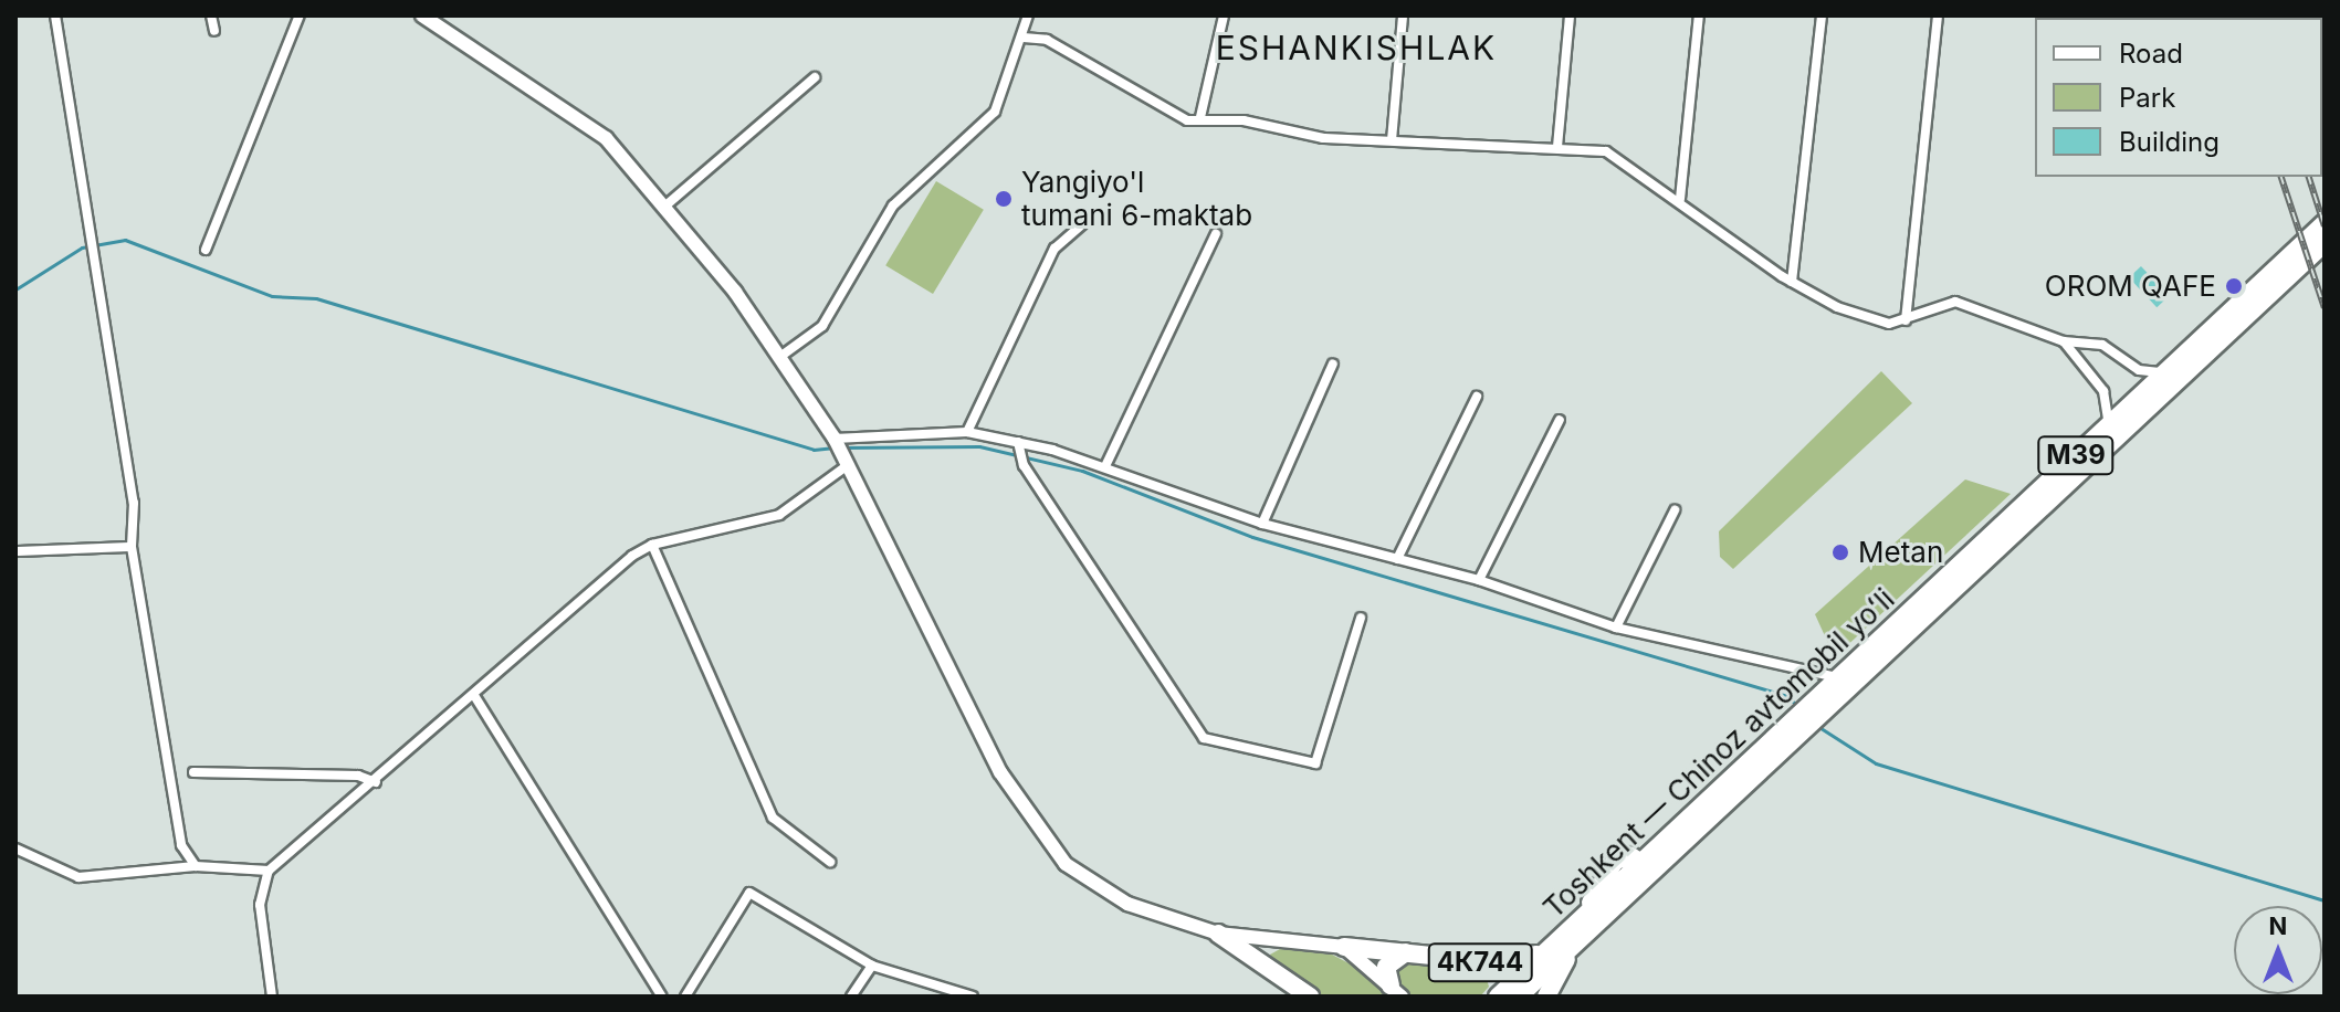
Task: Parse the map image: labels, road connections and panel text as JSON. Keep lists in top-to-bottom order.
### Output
{
  "streets": {
    "highway": ["M39", "Toshkent — Chinoz avtomobil yoʻli", "4К744"]
  },
  "crossings": [
    ["Toshkent — Chinoz avtomobil yoʻli", "4К744"]
  ],
  "districts": ["ESHANKISHLAK"],
  "places": ["Yangiyo'l tumani 6-maktab", "OROM QAFE", "Metan"],
  "legend": ["Road", "Park", "Building"],
  "north": "top"
}
